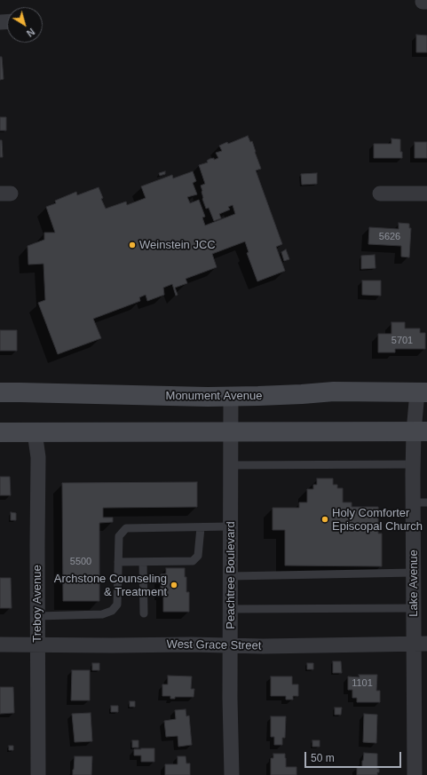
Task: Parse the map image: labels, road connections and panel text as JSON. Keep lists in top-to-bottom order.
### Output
{
  "streets": {
    "street": [
      "Monument Avenue",
      "Peachtree Boulevard",
      "Lake Avenue",
      "Treboy Avenue",
      "West Grace Street"
    ]
  },
  "crossings": [
    ["Monument Avenue", "Peachtree Boulevard"],
    ["Monument Avenue", "Lake Avenue"],
    ["Peachtree Boulevard", "West Grace Street"],
    ["Lake Avenue", "West Grace Street"],
    ["Treboy Avenue", "West Grace Street"]
  ],
  "places": ["Weinstein JCC", "Holy Comforter Episcopal Church", "Archstone Counseling & Treatment"],
  "house_numbers": [
    "5626",
    "5701",
    "5500",
    "1101"
  ],
  "scale_bar": "50 m",
  "north": "bottom right"
}
